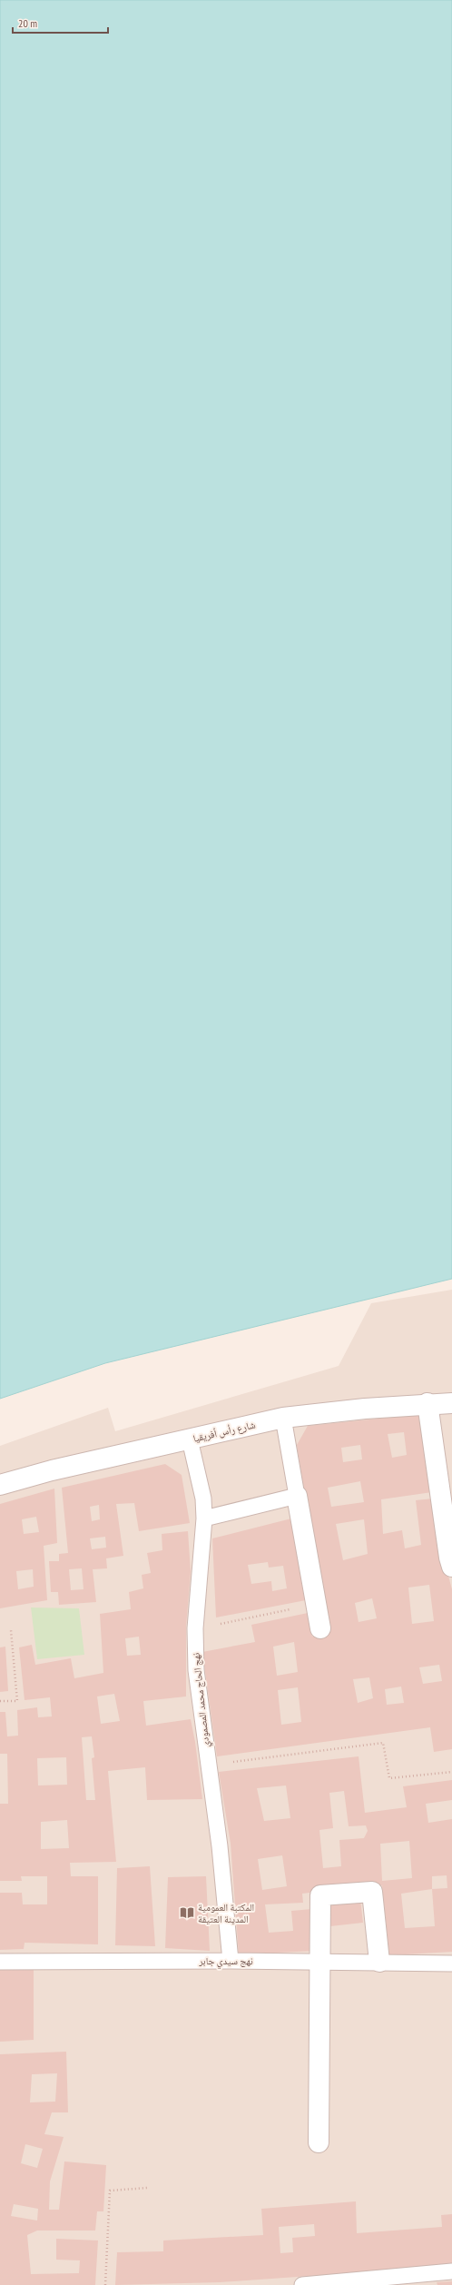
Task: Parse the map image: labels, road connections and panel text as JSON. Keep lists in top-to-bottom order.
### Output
{
  "streets": {
    "street": ["شارع رأس أفريقيا"],
    "lane": ["نهج الحاج محمد المصمودي", "نهج سيدي جابر"]
  },
  "crossings": [
    ["شارع رأس أفريقيا", "نهج الحاج محمد المصمودي"],
    ["نهج الحاج محمد المصمودي", "نهج سيدي جابر"]
  ],
  "places": {
    "library": ["المكتبة العمومية المدينة العتيقة"]
  },
  "scale_bar": "20 m"
}
